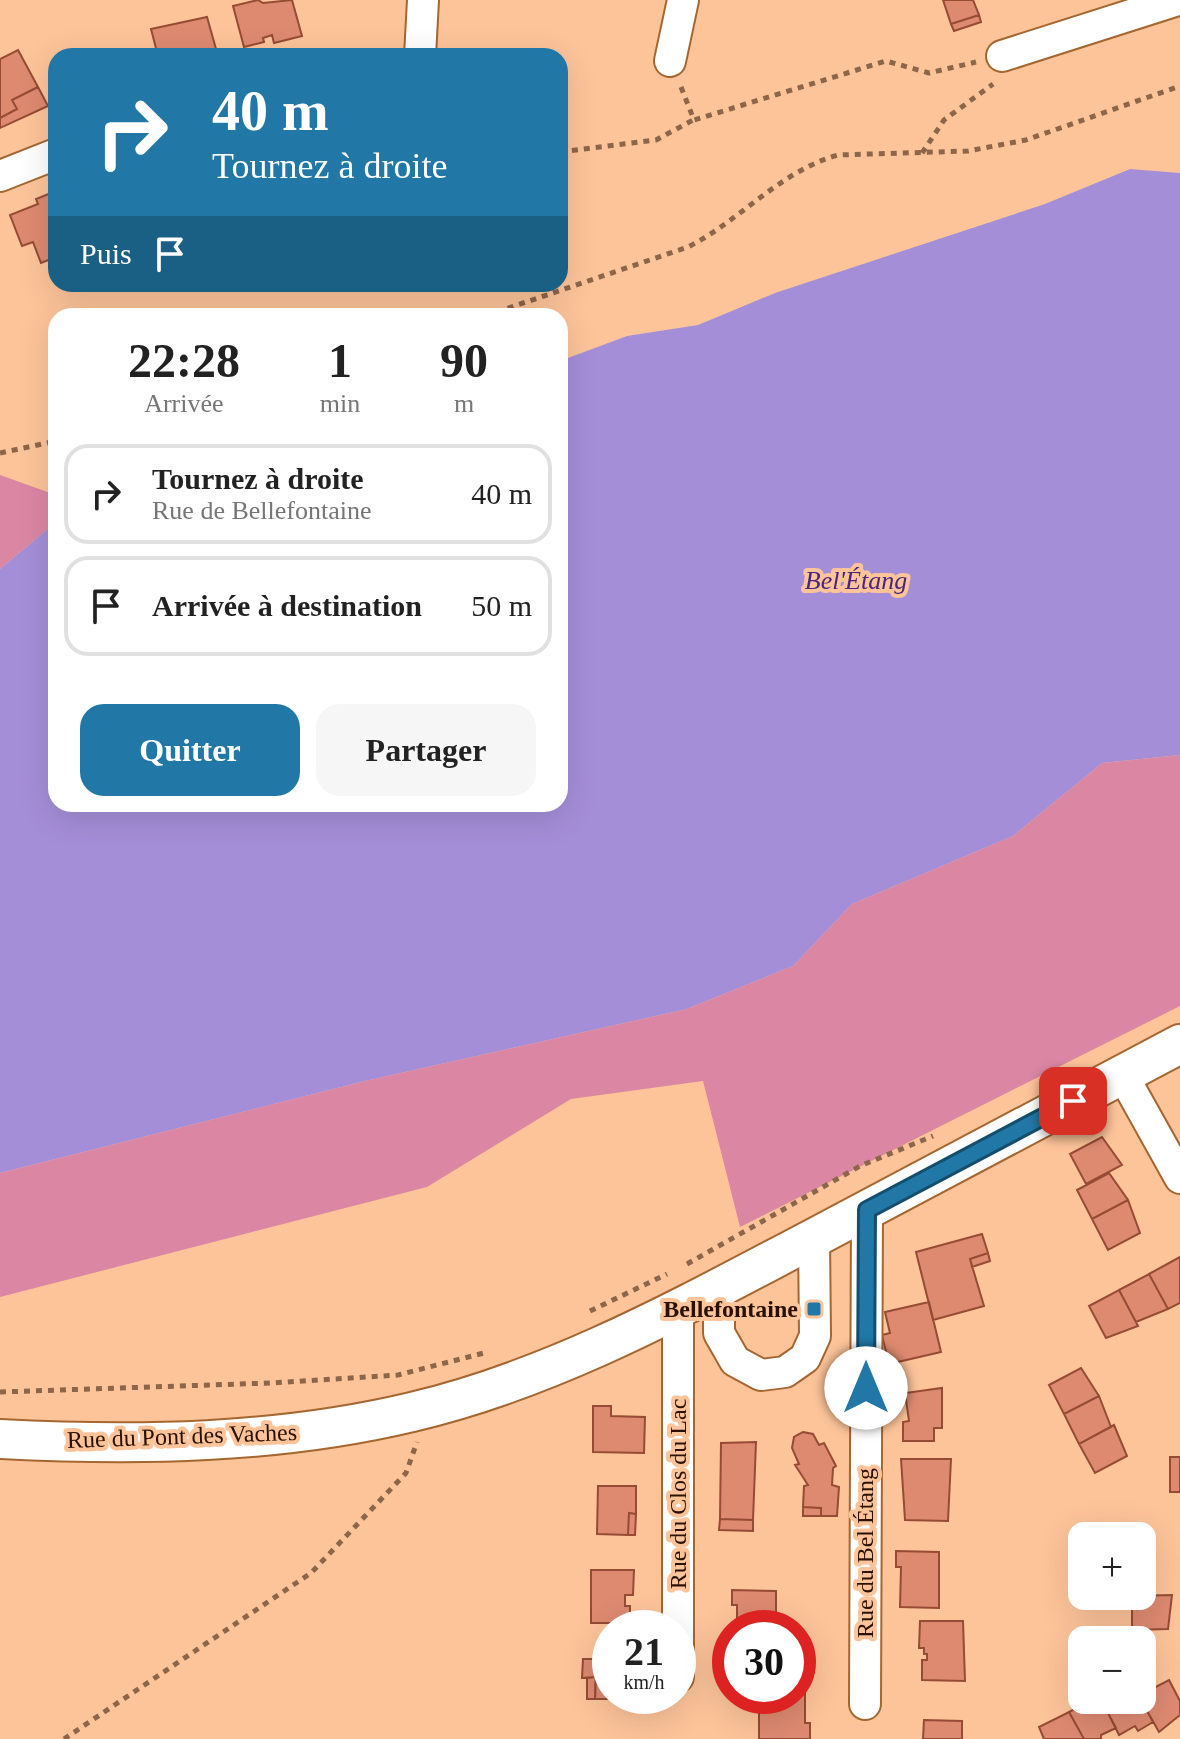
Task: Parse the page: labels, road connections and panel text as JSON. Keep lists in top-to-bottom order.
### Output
{
  "streets": {
    "street": ["Rue du Pont des Vaches", "Rue du Clos du Lac", "Rue du Bel Étang"]
  },
  "crossings": [
    ["Rue du Pont des Vaches", "Rue du Clos du Lac"],
    ["Rue du Pont des Vaches", "Rue du Bel Étang"]
  ],
  "water": ["Bel'Étang"],
  "places": {
    "transit": ["Bellefontaine"]
  },
  "page": {
    "turn": ["40 m", "Tournez à droite"],
    "then": "Puis",
    "eta": [
      "22:28",
      "Arrivée",
      "1",
      "min",
      "90",
      "m"
    ],
    "list": [
      {
        "name": "Tournez à droite",
        "note": "Rue de Bellefontaine",
        "value": "40 m"
      },
      {
        "name": "Arrivée à destination",
        "value": "50 m"
      }
    ],
    "buttons": ["Quitter", "Partager"],
    "map_buttons": ["+", "−"],
    "speed": "21 km/h",
    "limit": "30"
  }
}
